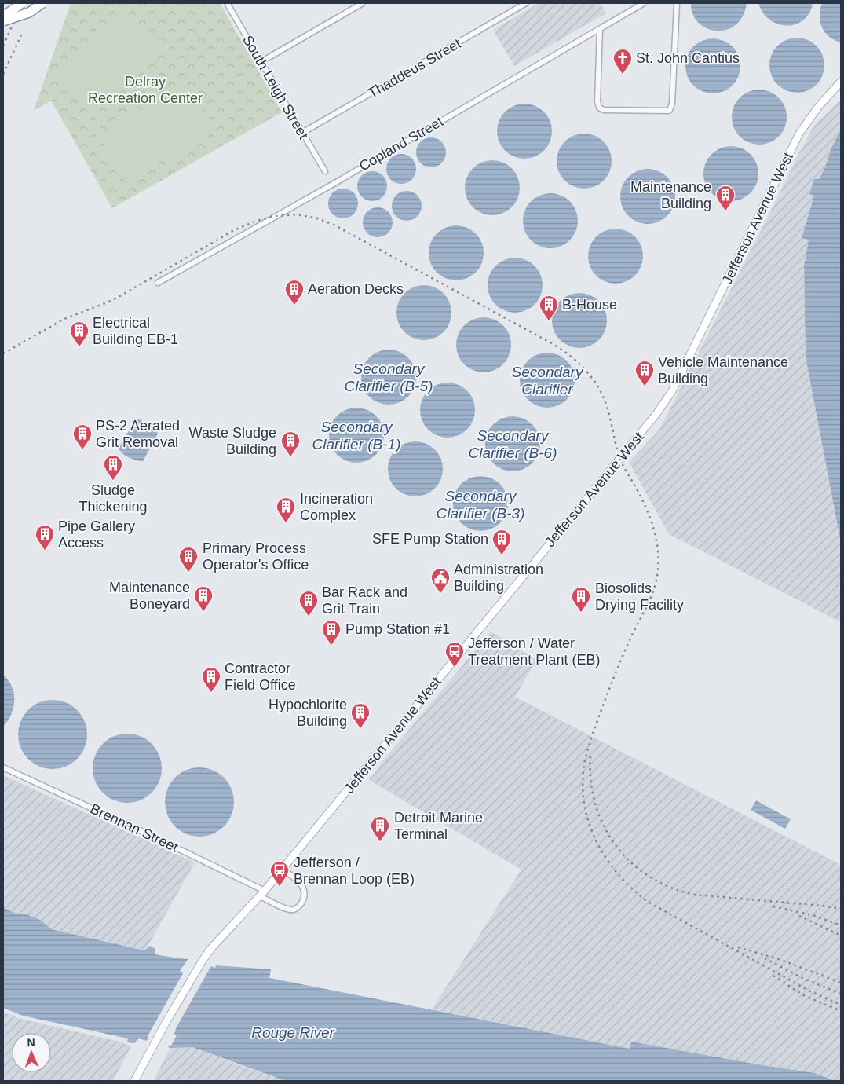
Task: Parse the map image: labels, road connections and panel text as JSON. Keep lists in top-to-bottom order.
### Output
{
  "streets": {
    "main road": ["Jefferson Avenue West"],
    "street": [
      "Thaddeus Street",
      "South Leigh Street",
      "Copland Street",
      "Brennan Street"
    ]
  },
  "crossings": [
    ["Thaddeus Street", "South Leigh Street"],
    ["Jefferson Avenue West", "Brennan Street"]
  ],
  "water": [
    "Secondary Clarifier (B-5)",
    "Secondary Clarifier",
    "Secondary Clarifier (B-1)",
    "Secondary Clarifier (B-6)",
    "Secondary Clarifier (B-3)",
    "Rouge River"
  ],
  "parks": ["Delray Recreation Center"],
  "places": {
    "church": ["St. John Cantius"],
    "building": [
      "Maintenance Building",
      "Aeration Decks",
      "B-House",
      "Electrical Building EB-1",
      "Vehicle Maintenance Building",
      "PS-2 Aerated Grit Removal",
      "Waste Sludge Building",
      "Sludge Thickening",
      "Incineration Complex",
      "Pipe Gallery Access",
      "SFE Pump Station",
      "Primary Process Operator's Office",
      "Maintenance Boneyard",
      "Biosolids Drying Facility",
      "Bar Rack and Grit Train",
      "Pump Station #1",
      "Contractor Field Office",
      "Hypochlorite Building",
      "Detroit Marine Terminal"
    ],
    "public building": ["Administration Building"],
    "bus stop": ["Jefferson / Water Treatment Plant (EB)", "Jefferson / Brennan Loop (EB)"]
  },
  "north": "top"
}
